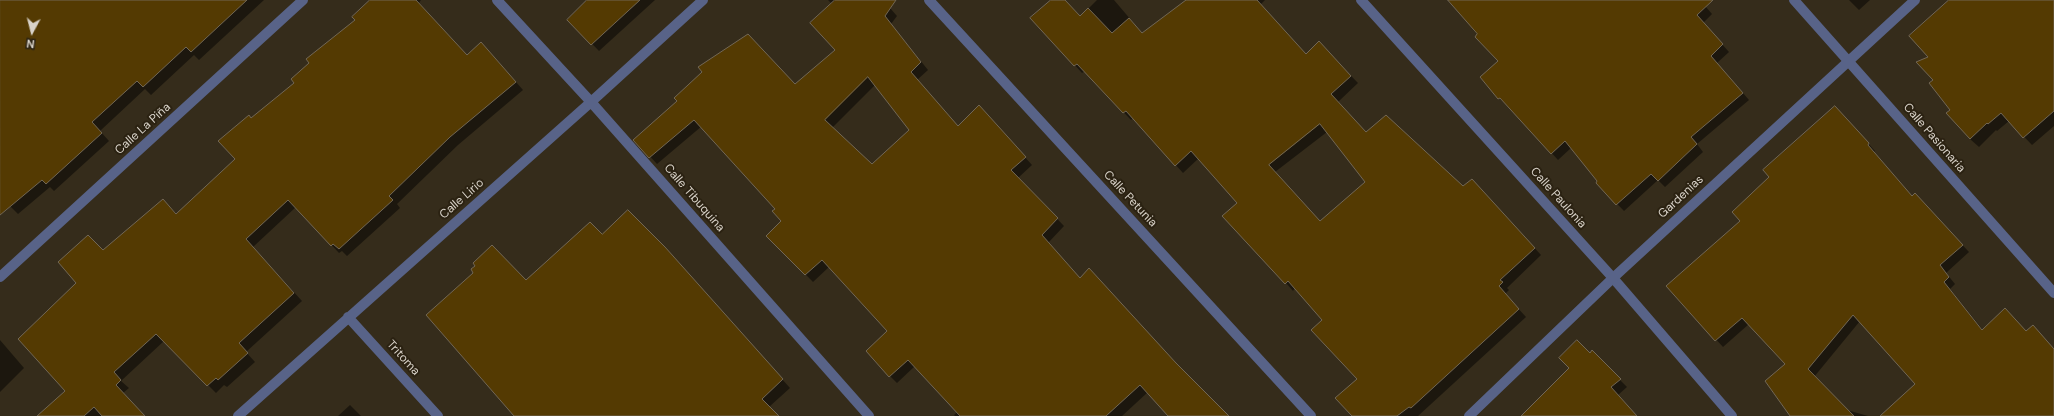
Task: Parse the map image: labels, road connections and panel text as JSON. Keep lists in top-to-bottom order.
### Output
{
  "streets": {
    "street": [
      "Calle La Piña",
      "Calle Pasionaria",
      "Gardenias",
      "Calle Tibuquina",
      "Calle Paulonia",
      "Calle Lirio",
      "Calle Petunia",
      "Tritoma"
    ]
  },
  "crossings": [
    ["Calle Pasionaria", "Gardenias"],
    ["Gardenias", "Calle Paulonia"],
    ["Calle Tibuquina", "Calle Lirio"],
    ["Calle Lirio", "Tritoma"]
  ],
  "north": "bottom"
}
